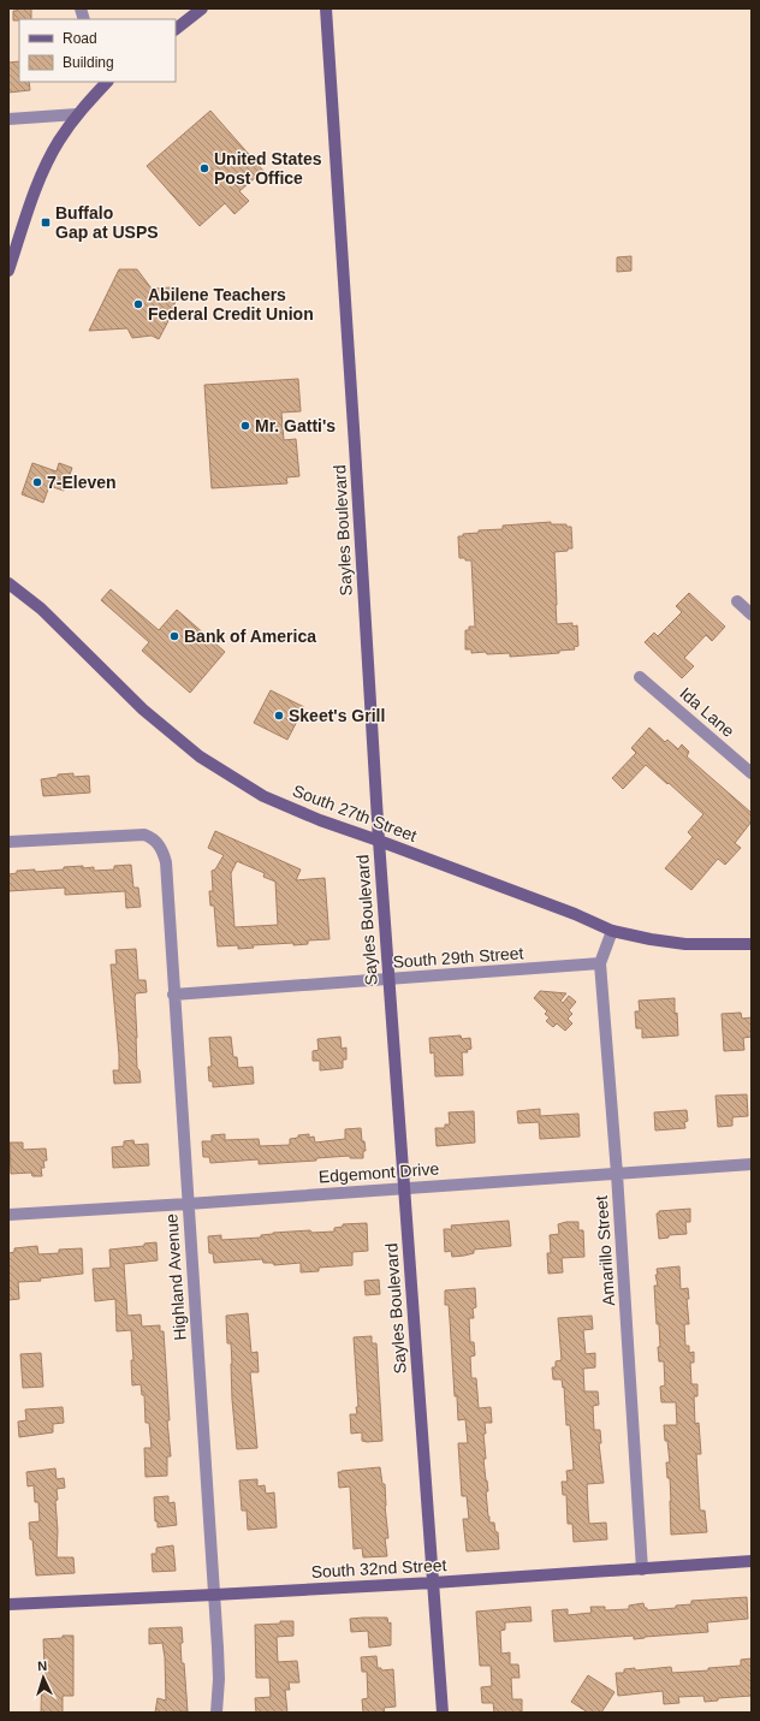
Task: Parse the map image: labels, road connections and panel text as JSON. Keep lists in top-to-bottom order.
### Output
{
  "streets": {
    "street": [
      "Sayles Boulevard",
      "Ida Lane",
      "South 27th Street",
      "South 29th Street",
      "Edgemont Drive",
      "Amarillo Street",
      "Highland Avenue",
      "South 32nd Street"
    ]
  },
  "crossings": [
    ["Sayles Boulevard", "South 27th Street"],
    ["Sayles Boulevard", "South 29th Street"],
    ["Sayles Boulevard", "Edgemont Drive"],
    ["Sayles Boulevard", "South 32nd Street"],
    ["South 27th Street", "Amarillo Street"],
    ["South 29th Street", "Amarillo Street"],
    ["South 29th Street", "Highland Avenue"],
    ["Edgemont Drive", "Amarillo Street"],
    ["Edgemont Drive", "Highland Avenue"],
    ["Amarillo Street", "South 32nd Street"],
    ["Highland Avenue", "South 32nd Street"]
  ],
  "places": {
    "other": [
      "United States Post Office",
      "Abilene Teachers Federal Credit Union",
      "Mr. Gatti's",
      "7-Eleven",
      "Bank of America",
      "Skeet's Grill"
    ],
    "transit": ["Buffalo Gap at USPS"]
  },
  "legend": ["Road", "Building"],
  "north": "top"
}
